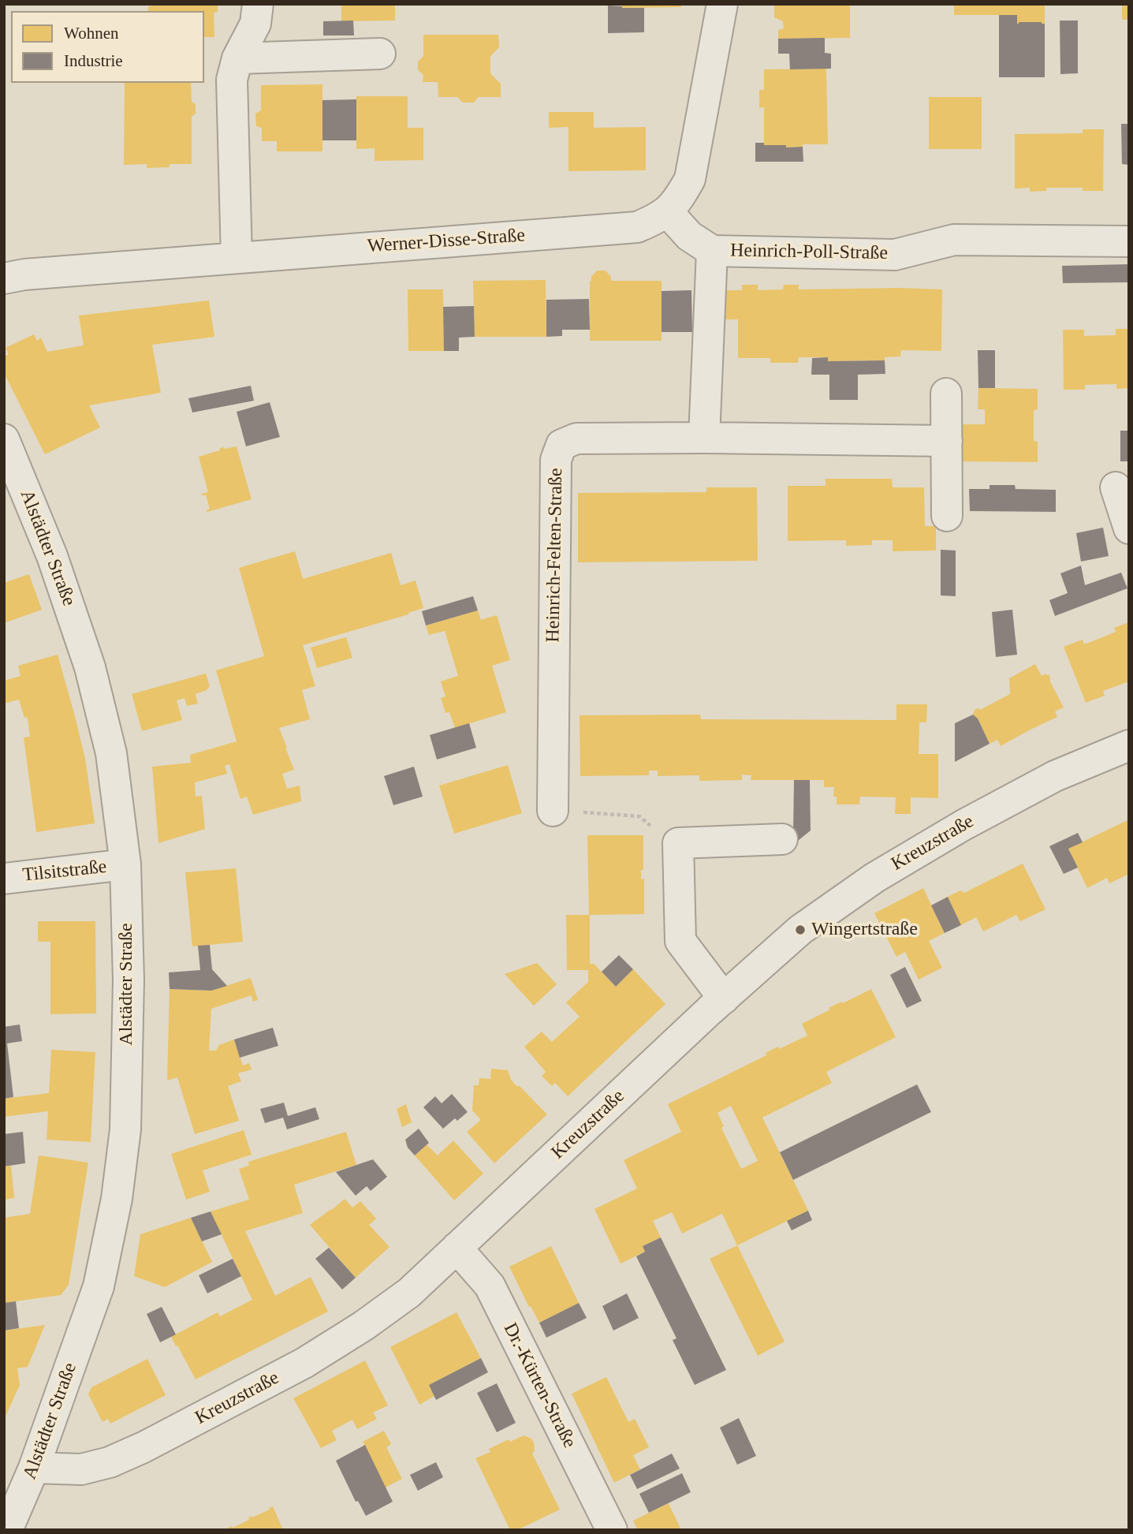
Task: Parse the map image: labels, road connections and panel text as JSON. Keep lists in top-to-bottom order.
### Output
{
  "streets": {
    "street": [
      "Werner-Disse-Straße",
      "Heinrich-Poll-Straße",
      "Alstädter Straße",
      "Heinrich-Felten-Straße",
      "Kreuzstraße",
      "Tilsitstraße",
      "Dr.-Kürten-Straße"
    ]
  },
  "crossings": [
    ["Werner-Disse-Straße", "Heinrich-Poll-Straße"],
    ["Alstädter Straße", "Kreuzstraße"],
    ["Alstädter Straße", "Tilsitstraße"],
    ["Kreuzstraße", "Dr.-Kürten-Straße"]
  ],
  "places": ["Wingertstraße"],
  "legend": ["Wohnen", "Industrie"]
}
